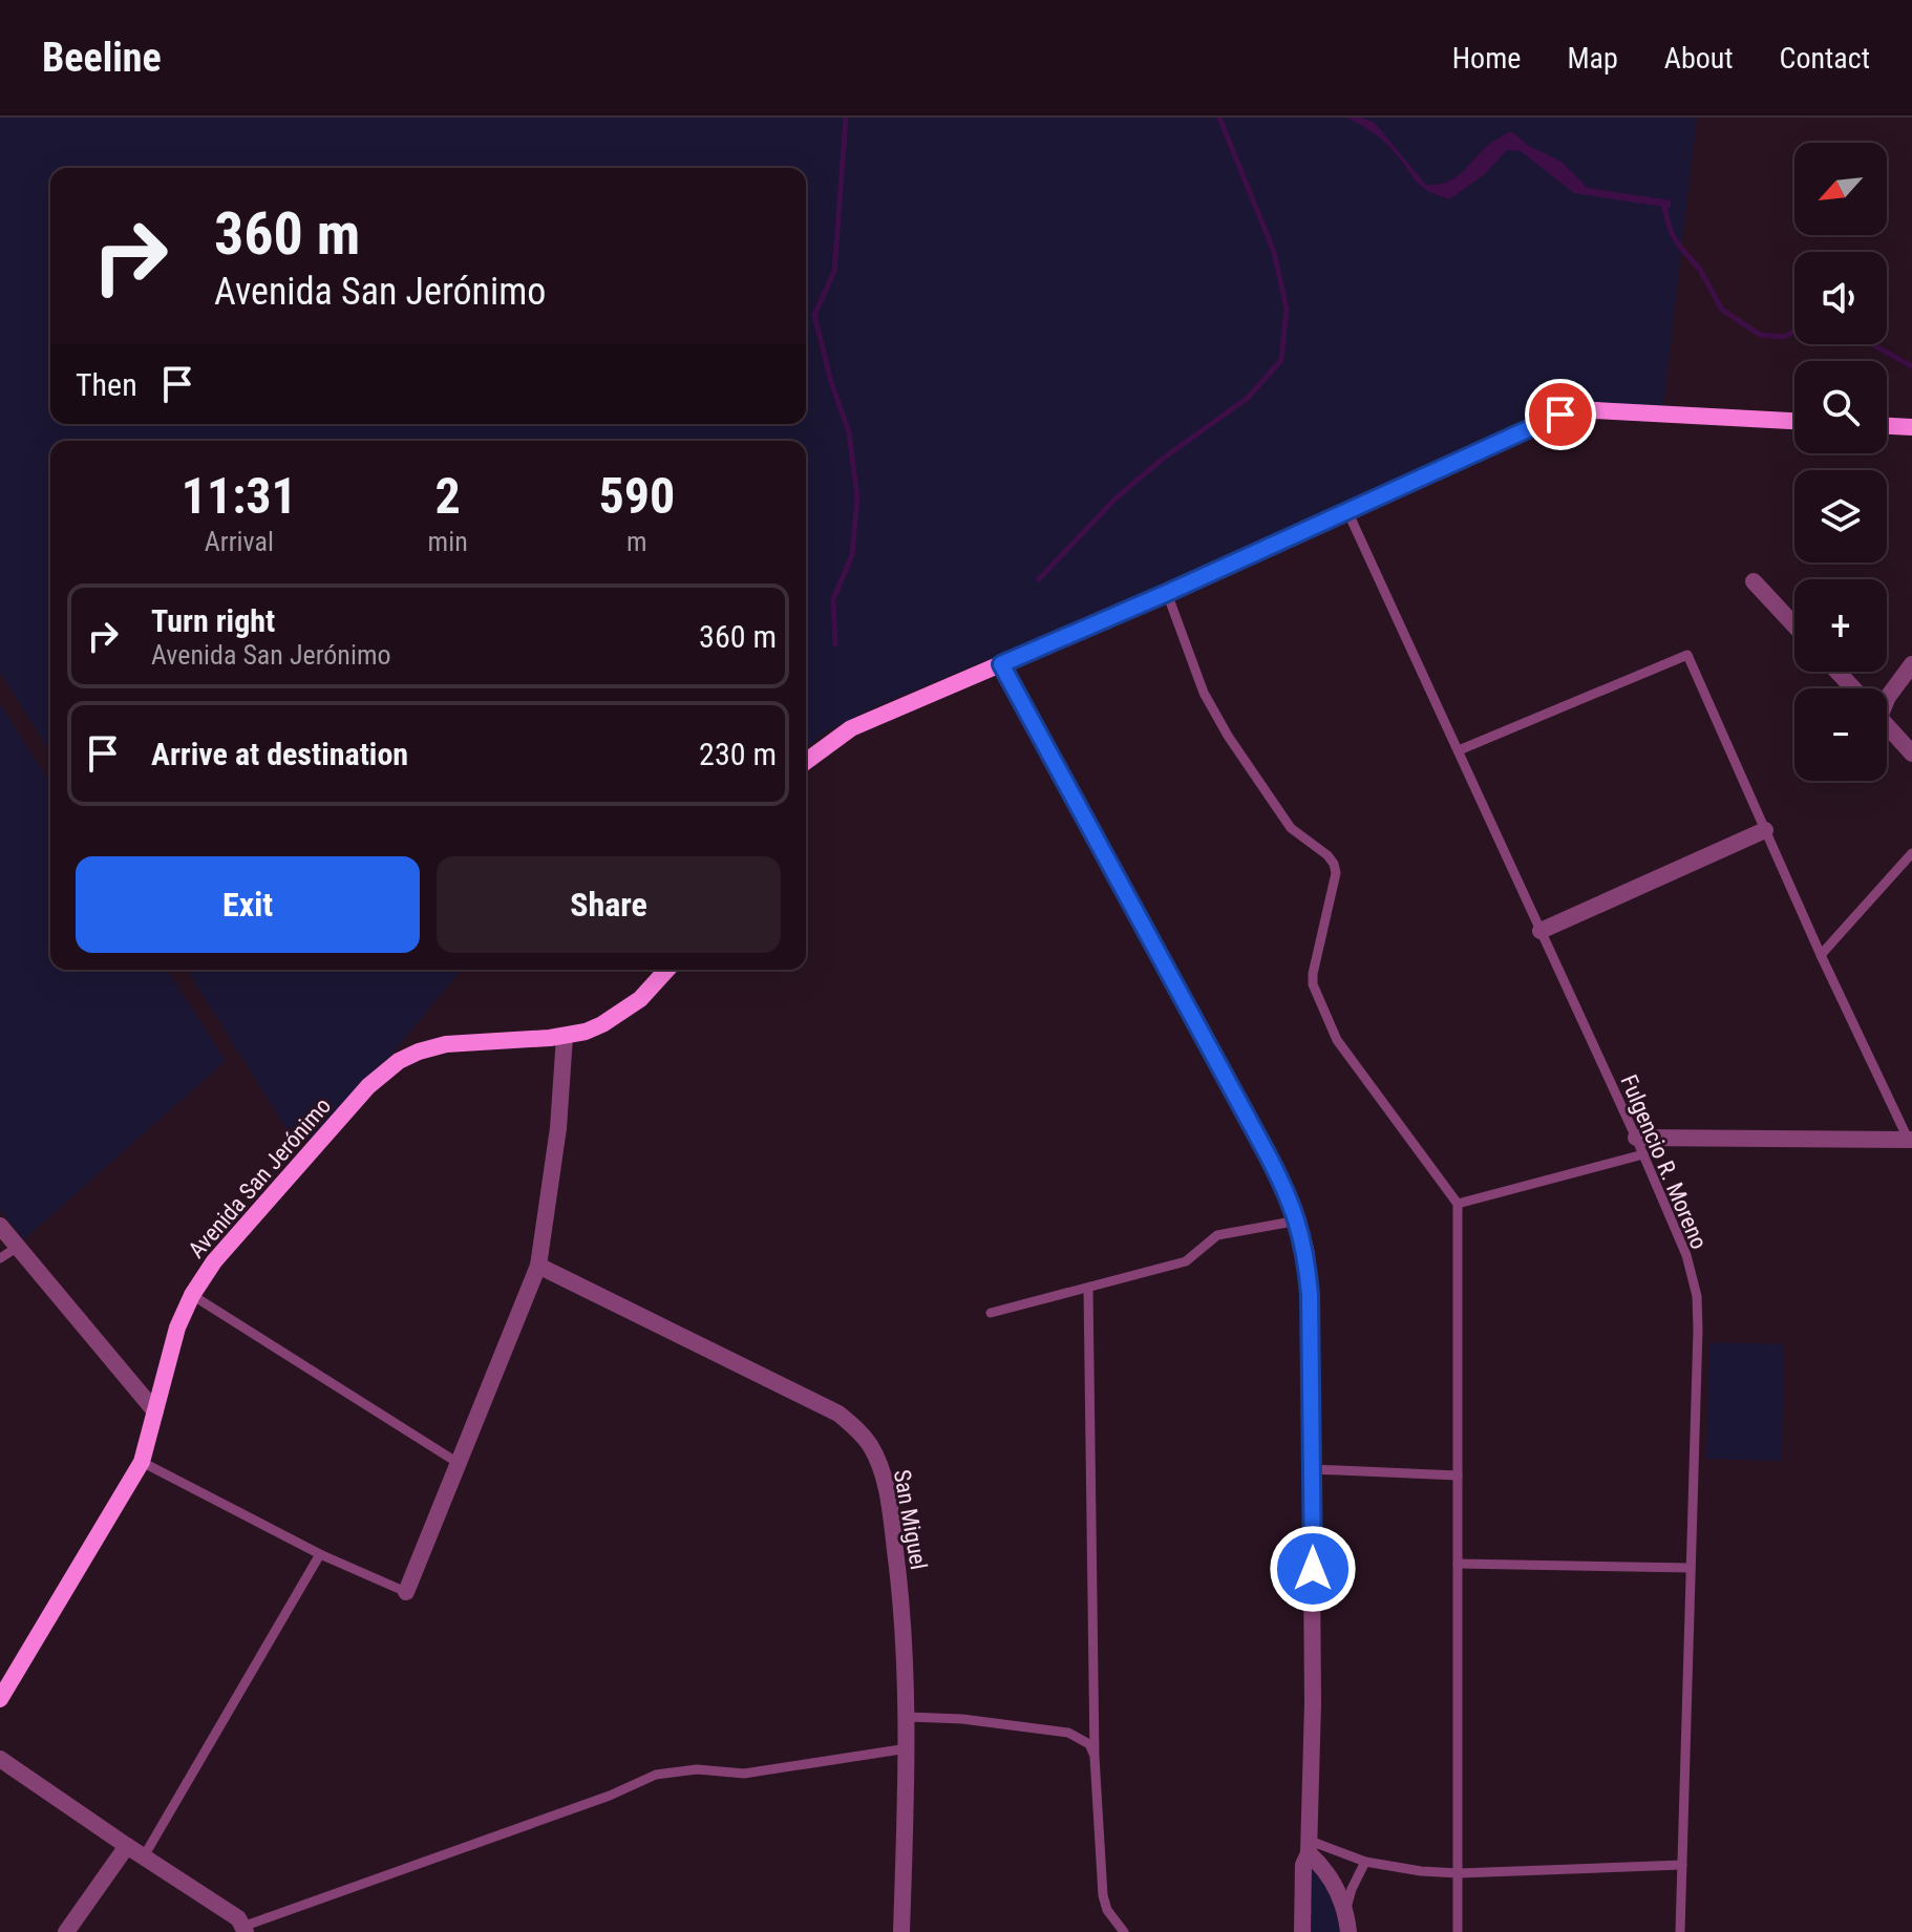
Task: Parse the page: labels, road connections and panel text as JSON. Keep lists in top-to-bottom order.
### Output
{
  "streets": {
    "street": ["Avenida San Jerónimo", "San Miguel"],
    "lane": ["Fulgencio R. Moreno"]
  },
  "north": "bottom left",
  "page": {
    "header": "Beeline",
    "nav": [
      "Home",
      "Map",
      "About",
      "Contact"
    ],
    "map_buttons": ["+", "−"],
    "turn": ["360 m", "Avenida San Jerónimo"],
    "then": "Then",
    "eta": [
      "11:31",
      "Arrival",
      "2",
      "min",
      "590",
      "m"
    ],
    "list": [
      {
        "name": "Turn right",
        "note": "Avenida San Jerónimo",
        "value": "360 m"
      },
      {
        "name": "Arrive at destination",
        "value": "230 m"
      }
    ],
    "buttons": ["Exit", "Share"]
  }
}
